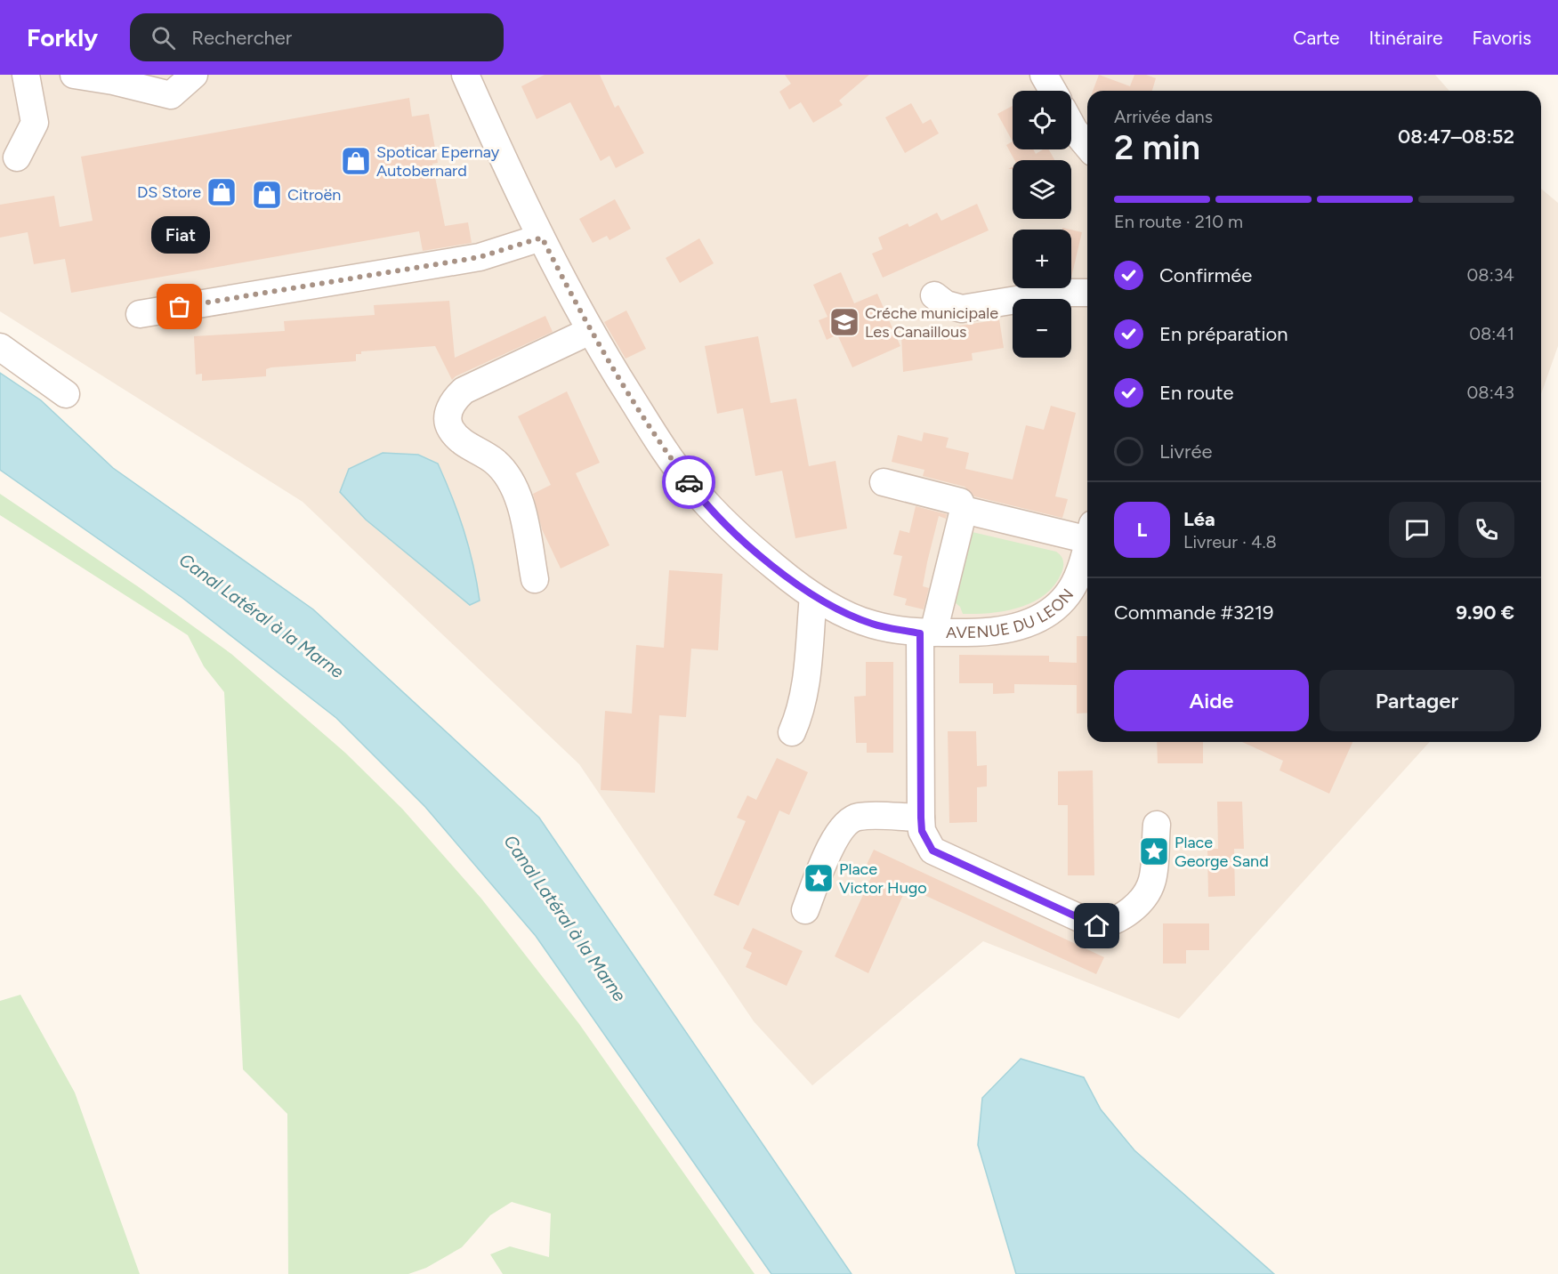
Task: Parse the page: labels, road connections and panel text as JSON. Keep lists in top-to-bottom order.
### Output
{
  "streets": {
    "street": ["AVENUE DU LEON"]
  },
  "water": ["Canal Latéral à la Marne"],
  "places": {
    "shop": ["Spoticar Epernay Autobernard", "DS Store", "Citroën"],
    "other": ["Fiat"],
    "school or university": ["Créche municipale Les Canaillous"],
    "place": ["Place George Sand", "Place Victor Hugo"]
  },
  "page": {
    "header": "Forkly",
    "search": "Rechercher",
    "nav": ["Carte", "Itinéraire", "Favoris"],
    "map_buttons": ["+", "−"],
    "heading": ["2 min", "Arrivée dans", "08:47–08:52"],
    "panel": [
      "Léa",
      "Livreur · 4.8",
      "Commande #3219",
      "9.90 €"
    ],
    "bar": "En route · 210 m",
    "bubble": "Fiat",
    "list": [
      ["Confirmée", "08:34"],
      ["En préparation", "08:41"],
      ["En route", "08:43"],
      "Livrée"
    ],
    "round": "L",
    "buttons": ["Aide", "Partager"]
  }
}
